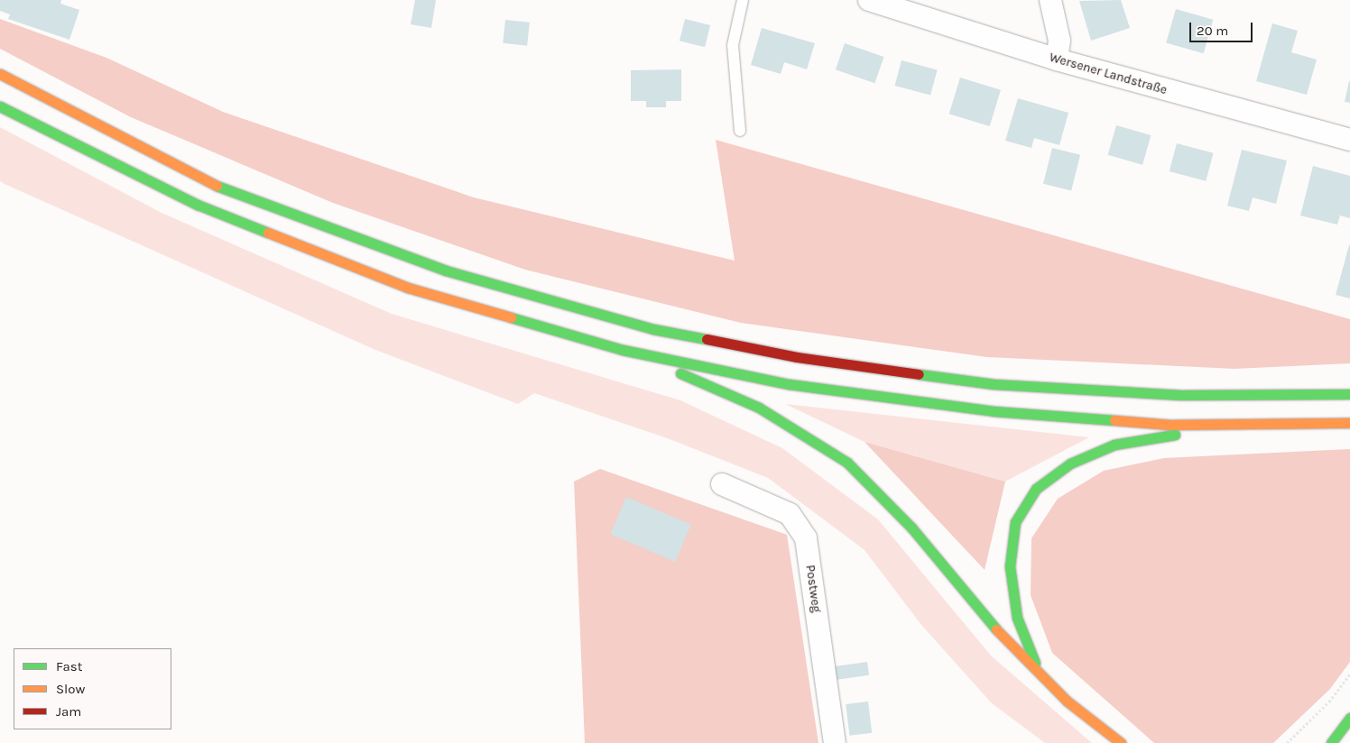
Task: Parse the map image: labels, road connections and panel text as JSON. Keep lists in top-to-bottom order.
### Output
{
  "streets": {
    "street": ["Wersener Landstraße", "Postweg"]
  },
  "legend": ["Fast", "Slow", "Jam"],
  "scale_bar": "20 m"
}
